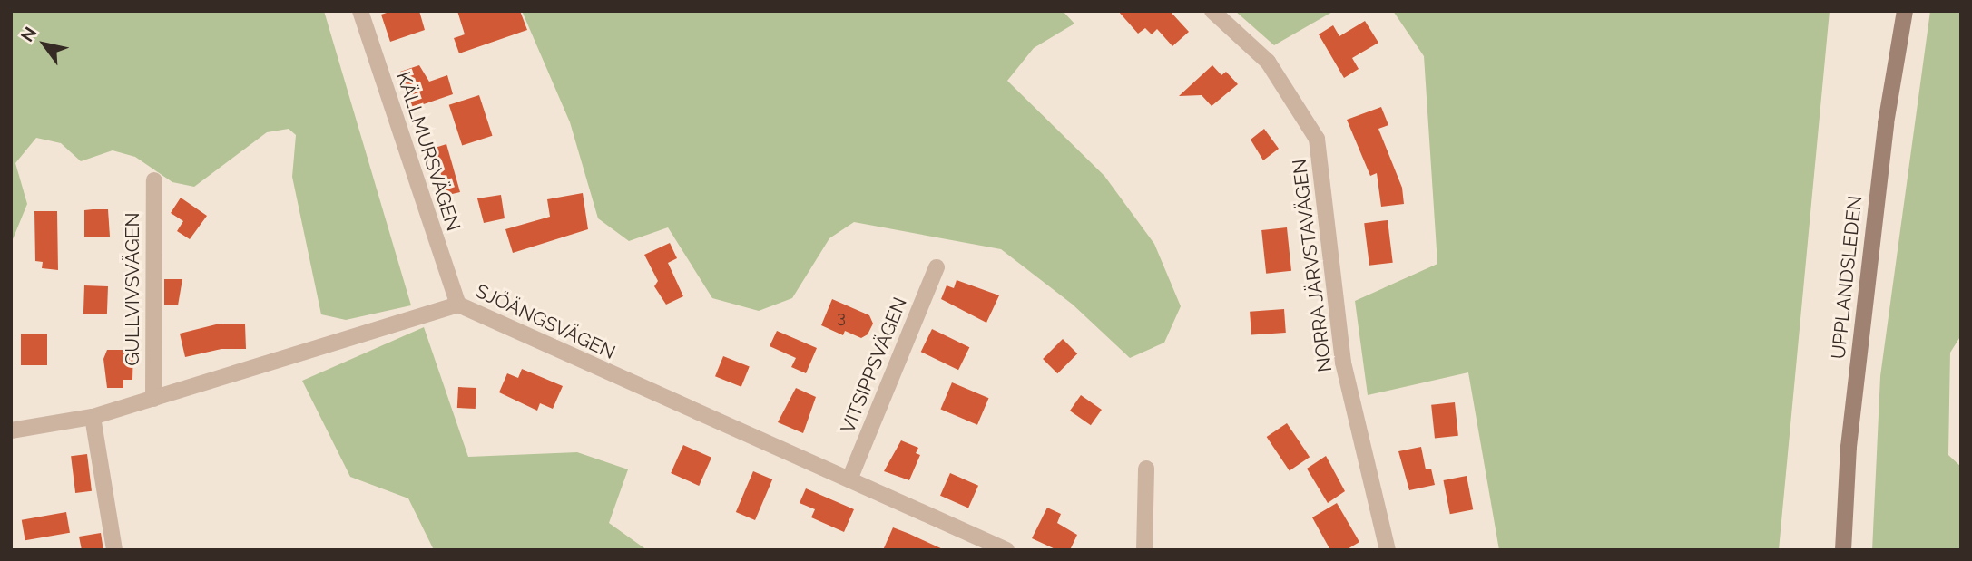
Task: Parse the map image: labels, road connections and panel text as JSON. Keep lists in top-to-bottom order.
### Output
{
  "streets": {
    "street": [
      "KÄLLMURSVÄGEN",
      "NORRA JÄRVSTAVÄGEN",
      "UPPLANDSLEDEN",
      "GULLVIVSVÄGEN",
      "SJÖÄNGSVÄGEN",
      "VITSIPPSVÄGEN"
    ]
  },
  "crossings": [
    ["KÄLLMURSVÄGEN", "SJÖÄNGSVÄGEN"],
    ["GULLVIVSVÄGEN", "SJÖÄNGSVÄGEN"],
    ["SJÖÄNGSVÄGEN", "VITSIPPSVÄGEN"]
  ],
  "house_numbers": ["3"],
  "north": "top left"
}
